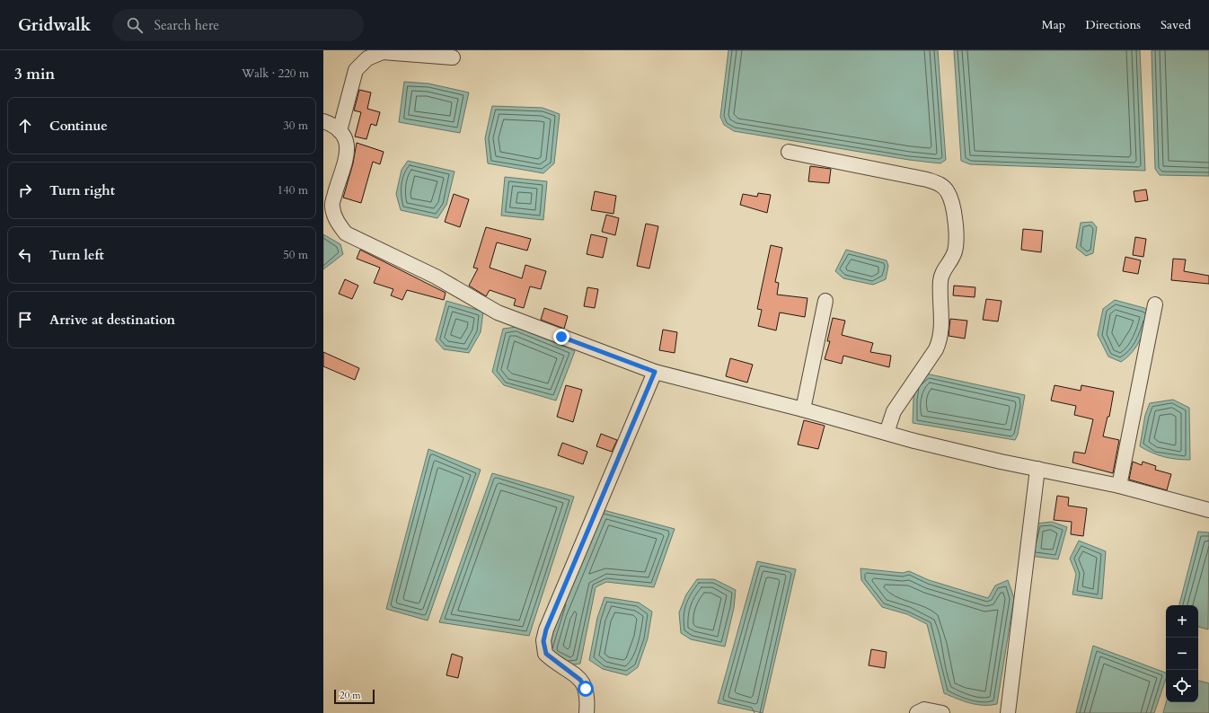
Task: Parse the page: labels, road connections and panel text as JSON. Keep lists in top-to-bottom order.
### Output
{
  "scale_bar": "20 m",
  "page": {
    "header": "Gridwalk",
    "search": "Search here",
    "nav": ["Map", "Directions", "Saved"],
    "heading": ["3 min", "Walk · 220 m"],
    "list": [
      ["Continue", "30 m"],
      ["Turn right", "140 m"],
      ["Turn left", "50 m"],
      "Arrive at destination"
    ],
    "map_buttons": ["+", "−"],
    "scale": "20 m"
  }
}
